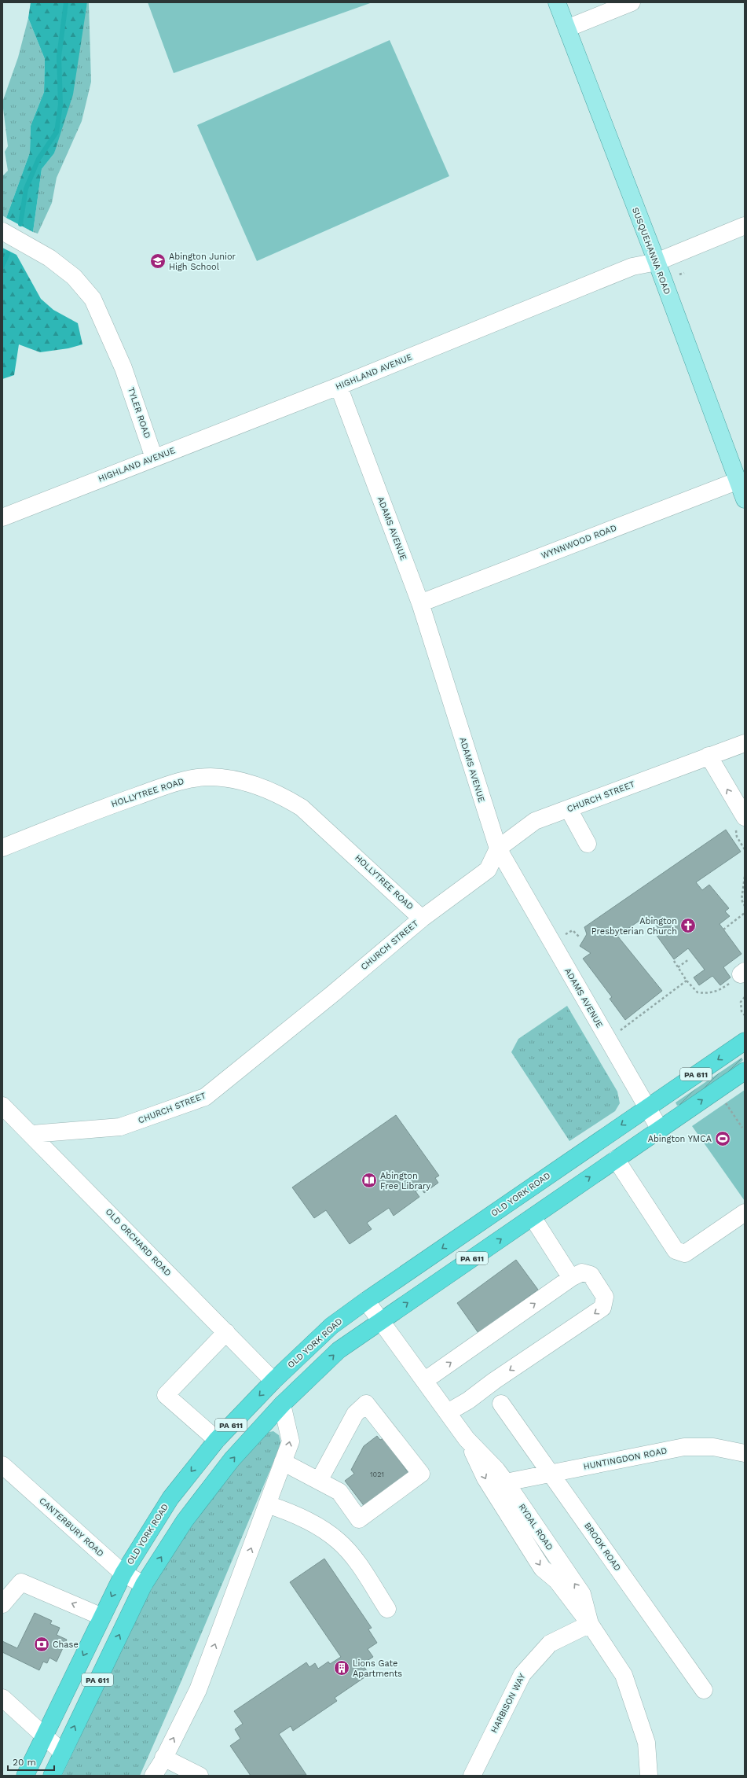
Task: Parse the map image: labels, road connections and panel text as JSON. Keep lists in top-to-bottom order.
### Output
{
  "streets": {
    "highway": ["PA 611", "OLD YORK ROAD"],
    "main road": ["SUSQUEHANNA ROAD"],
    "street": [
      "HIGHLAND AVENUE",
      "TYLER ROAD",
      "ADAMS AVENUE",
      "WYNNWOOD ROAD",
      "HOLLYTREE ROAD",
      "CHURCH STREET",
      "OLD ORCHARD ROAD",
      "HUNTINGDON ROAD",
      "CANTERBURY ROAD",
      "RYDAL ROAD",
      "BROOK ROAD",
      "HARBISON WAY"
    ]
  },
  "crossings": [
    ["SUSQUEHANNA ROAD", "HIGHLAND AVENUE"],
    ["SUSQUEHANNA ROAD", "WYNNWOOD ROAD"],
    ["HIGHLAND AVENUE", "TYLER ROAD"],
    ["HIGHLAND AVENUE", "ADAMS AVENUE"],
    ["ADAMS AVENUE", "WYNNWOOD ROAD"],
    ["ADAMS AVENUE", "CHURCH STREET"],
    ["ADAMS AVENUE", "PA 611"],
    ["ADAMS AVENUE", "OLD YORK ROAD"],
    ["HOLLYTREE ROAD", "CHURCH STREET"],
    ["CHURCH STREET", "OLD ORCHARD ROAD"],
    ["PA 611", "CANTERBURY ROAD"],
    ["PA 611", "RYDAL ROAD"],
    ["OLD YORK ROAD", "OLD ORCHARD ROAD"],
    ["OLD YORK ROAD", "CANTERBURY ROAD"],
    ["OLD YORK ROAD", "RYDAL ROAD"],
    ["HUNTINGDON ROAD", "RYDAL ROAD"],
    ["HUNTINGDON ROAD", "BROOK ROAD"],
    ["RYDAL ROAD", "HARBISON WAY"]
  ],
  "places": {
    "school or university": ["Abington Junior High School"],
    "church": ["Abington Presbyterian Church"],
    "sports": ["Abington YMCA"],
    "library": ["Abington Free Library"],
    "bank": ["Chase"],
    "building": ["Lions Gate Apartments"]
  },
  "house_numbers": ["1021"],
  "scale_bar": "20 m"
}
